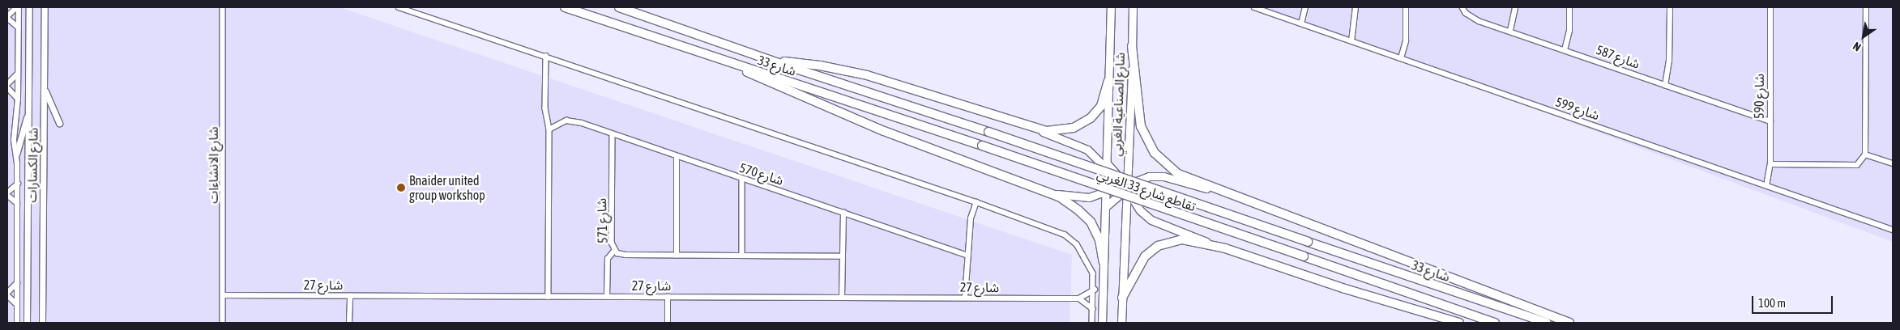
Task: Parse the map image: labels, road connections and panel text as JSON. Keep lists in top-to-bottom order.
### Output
{
  "streets": {
    "highway": ["شارع 33", "تقاطع شارع 33 الغربي"],
    "main road": ["شارع الصناعية الغربي"],
    "street": [
      "شارع 587",
      "شارع 590",
      "شارع 599",
      "شارع الكسارات",
      "شارع الانشاءات",
      "شارع 570",
      "شارع 571",
      "شارع 27"
    ]
  },
  "crossings": [
    ["شارع 587", "شارع 590"],
    ["شارع 33", "تقاطع شارع 33 الغربي"],
    ["شارع 590", "شارع 599"],
    ["شارع الانشاءات", "شارع 27"],
    ["شارع 570", "شارع 571"]
  ],
  "places": ["Bnaider united group workshop"],
  "scale_bar": "100 m",
  "north": "bottom left"
}
